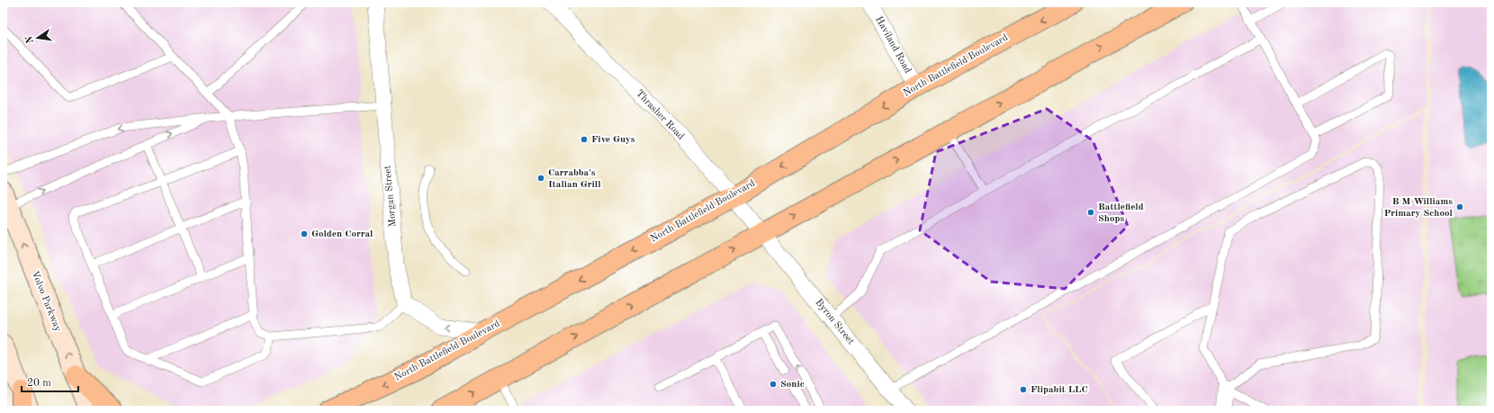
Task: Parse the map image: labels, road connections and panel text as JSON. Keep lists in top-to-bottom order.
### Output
{
  "streets": {
    "main road": ["North Battlefield Boulevard", "Volvo Parkway"],
    "street": [
      "Haviland Road",
      "Thrasher Road",
      "Morgan Street",
      "Byron Street"
    ]
  },
  "crossings": [
    ["Haviland Road", "North Battlefield Boulevard"],
    ["North Battlefield Boulevard", "Thrasher Road"],
    ["Thrasher Road", "Byron Street"]
  ],
  "places": [
    "Five Guys",
    "Carrabba's Italian Grill",
    "B M Williams Primary School",
    "Battlefield Shops",
    "Golden Corral",
    "Sonic",
    "Flipabit LLC"
  ],
  "scale_bar": "20 m",
  "north": "left"
}
